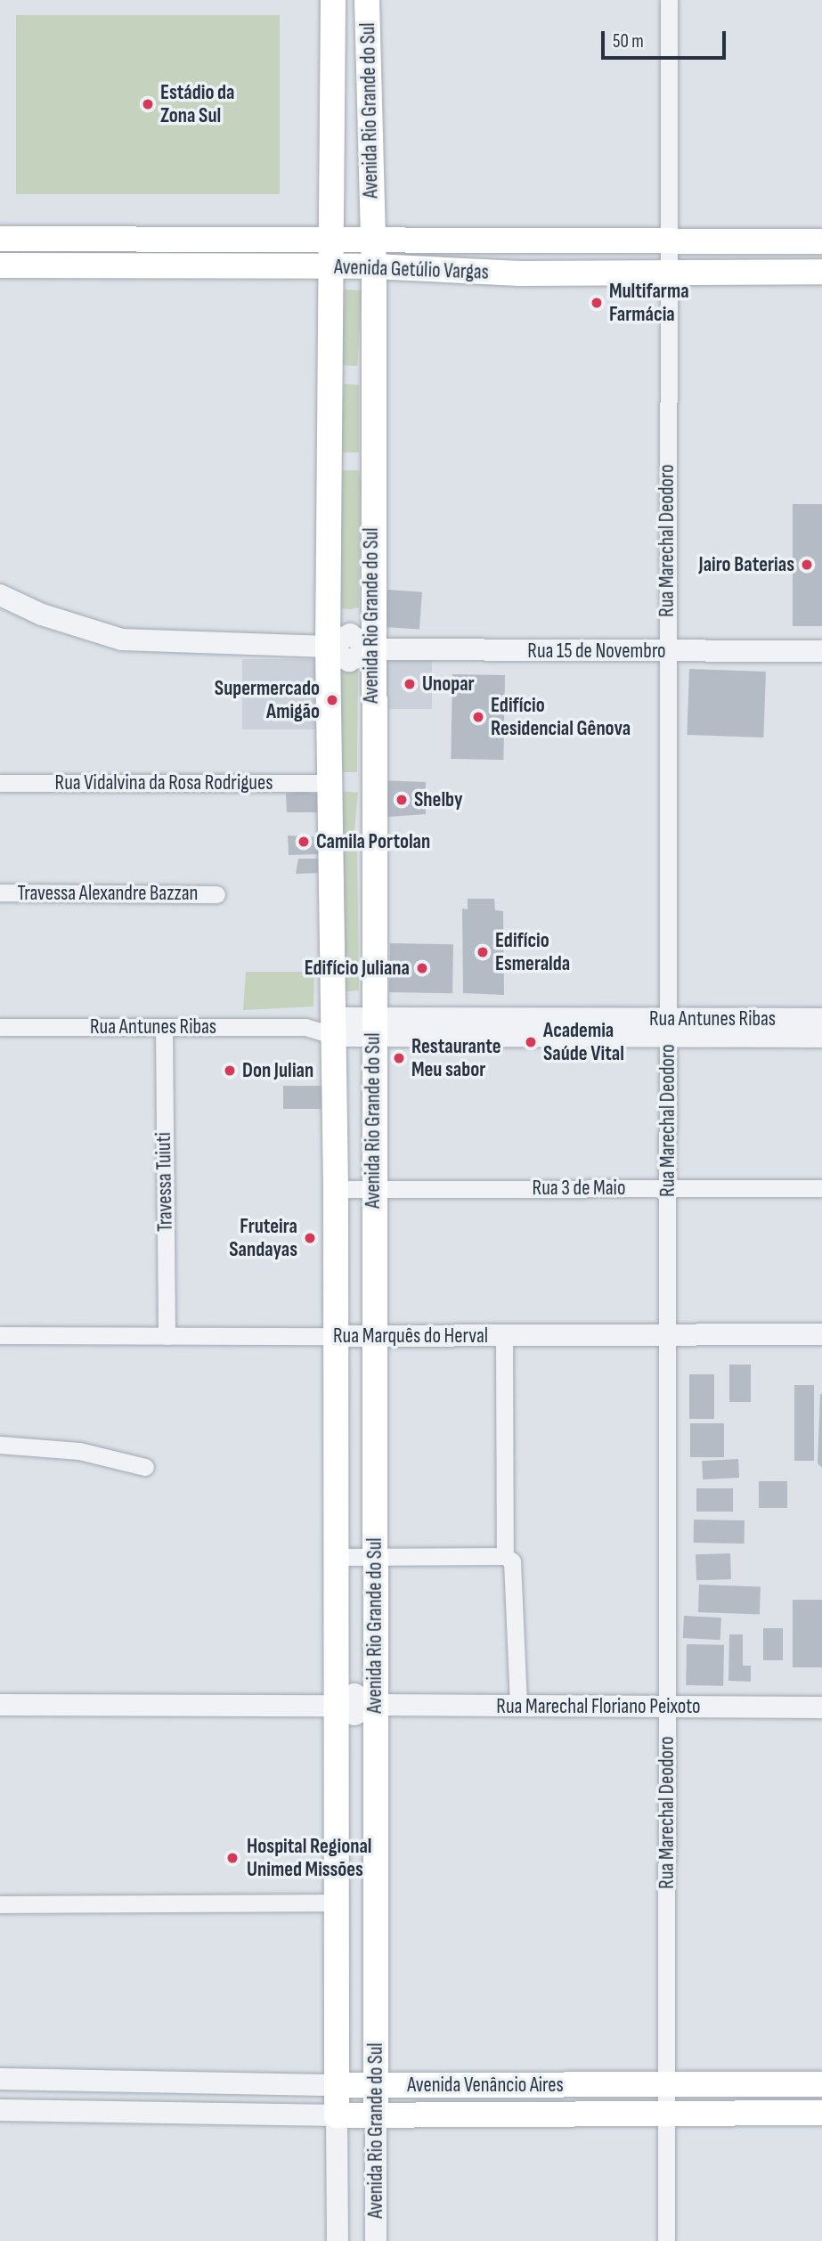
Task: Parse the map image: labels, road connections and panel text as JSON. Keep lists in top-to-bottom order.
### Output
{
  "streets": {
    "main road": ["Avenida Rio Grande do Sul", "Avenida Getúlio Vargas", "Avenida Venâncio Aires"],
    "street": [
      "Rua Marechal Deodoro",
      "Rua 15 de Novembro",
      "Rua Vidalvina da Rosa Rodrigues",
      "Travessa Alexandre Bazzan",
      "Rua Antunes Ribas",
      "Travessa Tuiuti",
      "Rua 3 de Maio",
      "Rua Marquês do Herval",
      "Rua Marechal Floriano Peixoto"
    ]
  },
  "crossings": [
    ["Avenida Rio Grande do Sul", "Avenida Getúlio Vargas"],
    ["Avenida Rio Grande do Sul", "Rua 15 de Novembro"],
    ["Avenida Rio Grande do Sul", "Rua Vidalvina da Rosa Rodrigues"],
    ["Avenida Rio Grande do Sul", "Rua Antunes Ribas"],
    ["Avenida Rio Grande do Sul", "Rua 3 de Maio"],
    ["Avenida Rio Grande do Sul", "Rua Marquês do Herval"],
    ["Avenida Rio Grande do Sul", "Rua Marechal Floriano Peixoto"],
    ["Avenida Rio Grande do Sul", "Avenida Venâncio Aires"],
    ["Avenida Getúlio Vargas", "Rua Marechal Deodoro"],
    ["Rua Marechal Deodoro", "Rua 15 de Novembro"],
    ["Rua Marechal Deodoro", "Rua Antunes Ribas"],
    ["Rua Marechal Deodoro", "Rua 3 de Maio"],
    ["Rua Marechal Deodoro", "Rua Marquês do Herval"],
    ["Rua Marechal Deodoro", "Rua Marechal Floriano Peixoto"],
    ["Rua Marechal Deodoro", "Avenida Venâncio Aires"],
    ["Rua Antunes Ribas", "Travessa Tuiuti"],
    ["Travessa Tuiuti", "Rua Marquês do Herval"]
  ],
  "places": [
    "Estádio da Zona Sul",
    "Multifarma Farmácia",
    "Jairo Baterias",
    "Unopar",
    "Supermercado Amigão",
    "Edifício Residencial Gênova",
    "Shelby",
    "Camila Portolan",
    "Edifício Esmeralda",
    "Edifício Juliana",
    "Academia Saúde Vital",
    "Restaurante Meu sabor",
    "Don Julian",
    "Fruteira Sandayas",
    "Hospital Regional Unimed Missões"
  ],
  "scale_bar": "50 m"
}
